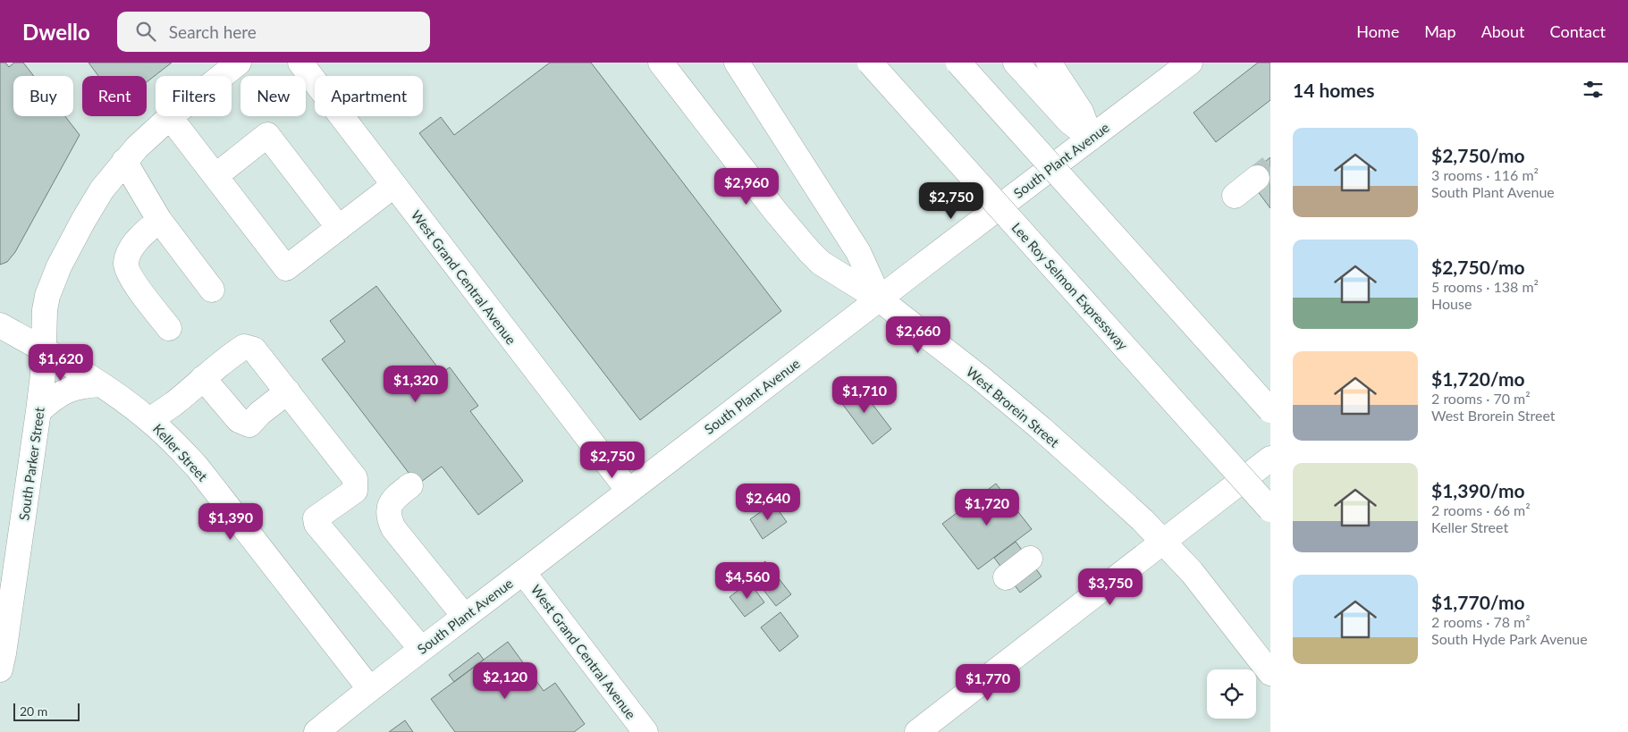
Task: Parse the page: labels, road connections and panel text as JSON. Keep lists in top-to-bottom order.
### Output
{
  "streets": {
    "main road": [
      "South Plant Avenue",
      "West Grand Central Avenue",
      "Lee Roy Selmon Expressway",
      "West Brorein Street",
      "Keller Street",
      "South Parker Street"
    ]
  },
  "crossings": [
    ["South Plant Avenue", "West Grand Central Avenue"],
    ["South Plant Avenue", "West Brorein Street"],
    ["South Plant Avenue", "Keller Street"],
    ["Keller Street", "South Parker Street"]
  ],
  "scale_bar": "20 m",
  "page": {
    "header": "Dwello",
    "search": "Search here",
    "nav": [
      "Home",
      "Map",
      "About",
      "Contact"
    ],
    "heading": "14 homes",
    "chip": [
      "Buy",
      "Rent",
      "Filters",
      "New",
      "Apartment"
    ],
    "list": [
      {
        "name": "$2,750/mo",
        "note": "3 rooms · 116 m² · South Plant Avenue"
      },
      {
        "name": "$2,750/mo",
        "note": "5 rooms · 138 m² · House"
      },
      {
        "name": "$1,720/mo",
        "note": "2 rooms · 70 m² · West Brorein Street"
      },
      {
        "name": "$1,390/mo",
        "note": "2 rooms · 66 m² · Keller Street"
      },
      {
        "name": "$1,770/mo",
        "note": "2 rooms · 78 m² · South Hyde Park Avenue"
      }
    ],
    "price": [
      "$2,960",
      "$2,750",
      "$2,660",
      "$1,620",
      "$1,320",
      "$1,710",
      "$2,750",
      "$2,640",
      "$1,720",
      "$1,390",
      "$4,560",
      "$3,750",
      "$2,120",
      "$1,770"
    ],
    "scale": "20 m"
  }
}
